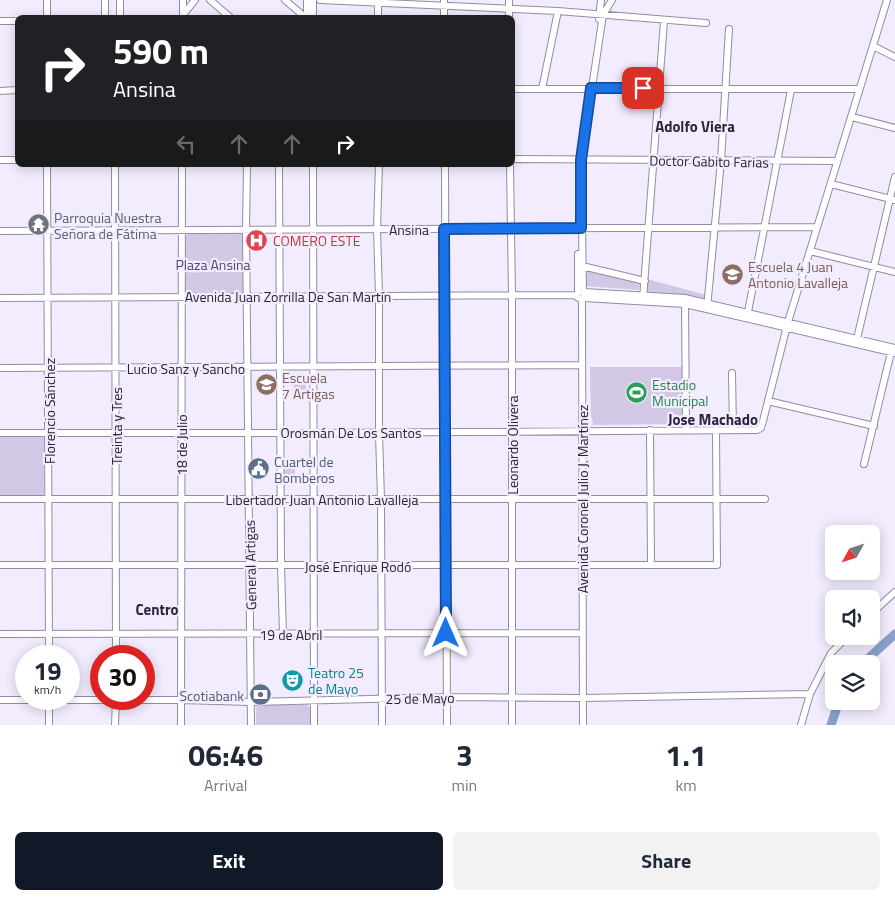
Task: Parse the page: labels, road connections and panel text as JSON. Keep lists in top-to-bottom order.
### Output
{
  "streets": {
    "street": [
      "Doctor Gabito Farias",
      "Ansina",
      "Avenida Juan Zorrilla De San Martín",
      "Lucio Sanz y Sancho",
      "Florencio Sánchez",
      "Treinta y Tres",
      "Orosmán De Los Santos",
      "18 de Julio",
      "Leonardo Olivera",
      "Libertador Juan Antonio Lavalleja",
      "Avenida Coronel Julio J. Martínez",
      "General Artigas",
      "José Enrique Rodó",
      "19 de Abril",
      "25 de Mayo"
    ]
  },
  "crossings": [
    ["Doctor Gabito Farias", "Avenida Coronel Julio J. Martínez"],
    ["Ansina", "Florencio Sánchez"],
    ["Ansina", "Treinta y Tres"],
    ["Ansina", "18 de Julio"],
    ["Ansina", "Leonardo Olivera"],
    ["Ansina", "Avenida Coronel Julio J. Martínez"],
    ["Ansina", "General Artigas"],
    ["Avenida Juan Zorrilla De San Martín", "Florencio Sánchez"],
    ["Avenida Juan Zorrilla De San Martín", "Treinta y Tres"],
    ["Avenida Juan Zorrilla De San Martín", "18 de Julio"],
    ["Avenida Juan Zorrilla De San Martín", "Leonardo Olivera"],
    ["Avenida Juan Zorrilla De San Martín", "Avenida Coronel Julio J. Martínez"],
    ["Avenida Juan Zorrilla De San Martín", "General Artigas"],
    ["Lucio Sanz y Sancho", "Florencio Sánchez"],
    ["Lucio Sanz y Sancho", "Treinta y Tres"],
    ["Lucio Sanz y Sancho", "18 de Julio"],
    ["Lucio Sanz y Sancho", "Leonardo Olivera"],
    ["Lucio Sanz y Sancho", "Avenida Coronel Julio J. Martínez"],
    ["Lucio Sanz y Sancho", "General Artigas"],
    ["Florencio Sánchez", "Orosmán De Los Santos"],
    ["Florencio Sánchez", "Libertador Juan Antonio Lavalleja"],
    ["Florencio Sánchez", "José Enrique Rodó"],
    ["Florencio Sánchez", "19 de Abril"],
    ["Treinta y Tres", "Orosmán De Los Santos"],
    ["Treinta y Tres", "Libertador Juan Antonio Lavalleja"],
    ["Treinta y Tres", "José Enrique Rodó"],
    ["Treinta y Tres", "19 de Abril"],
    ["Orosmán De Los Santos", "18 de Julio"],
    ["Orosmán De Los Santos", "Leonardo Olivera"],
    ["Orosmán De Los Santos", "Avenida Coronel Julio J. Martínez"],
    ["Orosmán De Los Santos", "General Artigas"],
    ["18 de Julio", "Libertador Juan Antonio Lavalleja"],
    ["18 de Julio", "José Enrique Rodó"],
    ["18 de Julio", "19 de Abril"],
    ["18 de Julio", "25 de Mayo"],
    ["Leonardo Olivera", "Libertador Juan Antonio Lavalleja"],
    ["Leonardo Olivera", "José Enrique Rodó"],
    ["Leonardo Olivera", "19 de Abril"],
    ["Leonardo Olivera", "25 de Mayo"],
    ["Libertador Juan Antonio Lavalleja", "Avenida Coronel Julio J. Martínez"],
    ["Libertador Juan Antonio Lavalleja", "General Artigas"],
    ["Libertador Juan Antonio Lavalleja", "José Enrique Rodó"],
    ["Avenida Coronel Julio J. Martínez", "José Enrique Rodó"],
    ["Avenida Coronel Julio J. Martínez", "19 de Abril"],
    ["Avenida Coronel Julio J. Martínez", "25 de Mayo"],
    ["General Artigas", "José Enrique Rodó"],
    ["General Artigas", "19 de Abril"],
    ["General Artigas", "25 de Mayo"]
  ],
  "districts": ["Adolfo Viera", "Jose Machado", "Centro"],
  "parks": ["Plaza Ansina"],
  "places": {
    "temple": ["Parroquia Nuestra Señora de Fátima"],
    "hospital": ["COMERO ESTE"],
    "school or university": ["Escuela 4 Juan Antonio Lavalleja", "Escuela 7 Artigas"],
    "sports": ["Estadio Municipal"],
    "public building": ["Cuartel de Bomberos"],
    "theatre": ["Teatro 25 de Mayo"],
    "bank": ["Scotiabank"]
  },
  "north": "bottom left",
  "page": {
    "turn": ["590 m", "Ansina"],
    "speed": "19 km/h",
    "limit": "30",
    "eta": [
      "06:46",
      "Arrival",
      "3",
      "min",
      "1.1",
      "km"
    ],
    "buttons": ["Exit", "Share"]
  }
}
